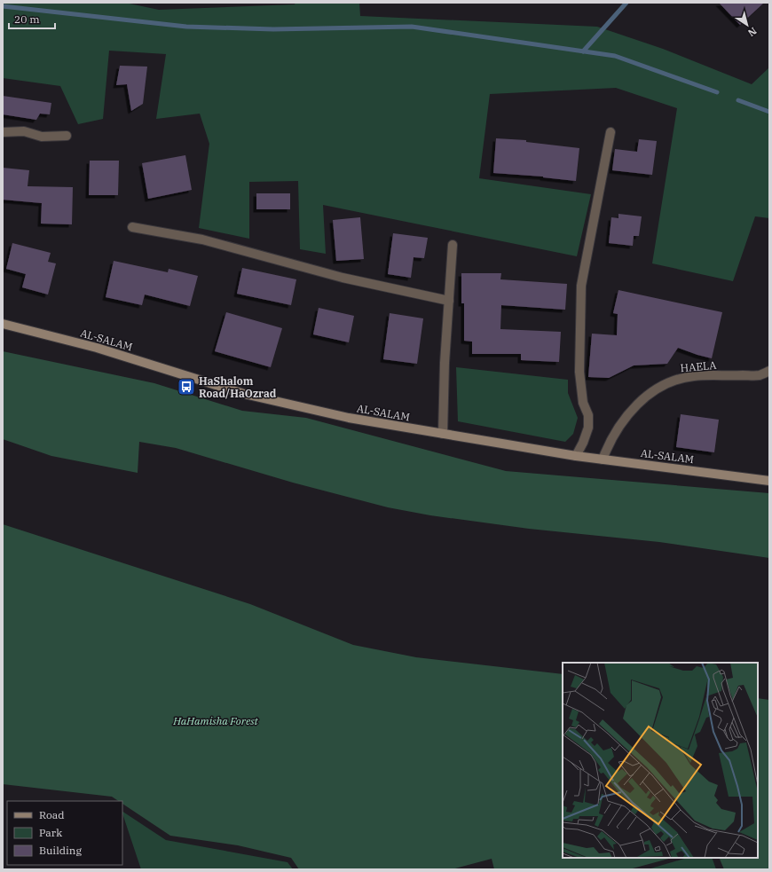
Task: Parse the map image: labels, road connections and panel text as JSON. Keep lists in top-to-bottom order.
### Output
{
  "streets": {
    "main road": ["AL-SALAM"],
    "street": ["HAELA"]
  },
  "crossings": [
    ["AL-SALAM", "HAELA"]
  ],
  "parks": ["HaHamisha Forest"],
  "places": {
    "bus stop": ["HaShalom Road/HaOzrad"]
  },
  "legend": ["Road", "Park", "Building"],
  "scale_bar": "20 m",
  "north": "bottom right"
}
